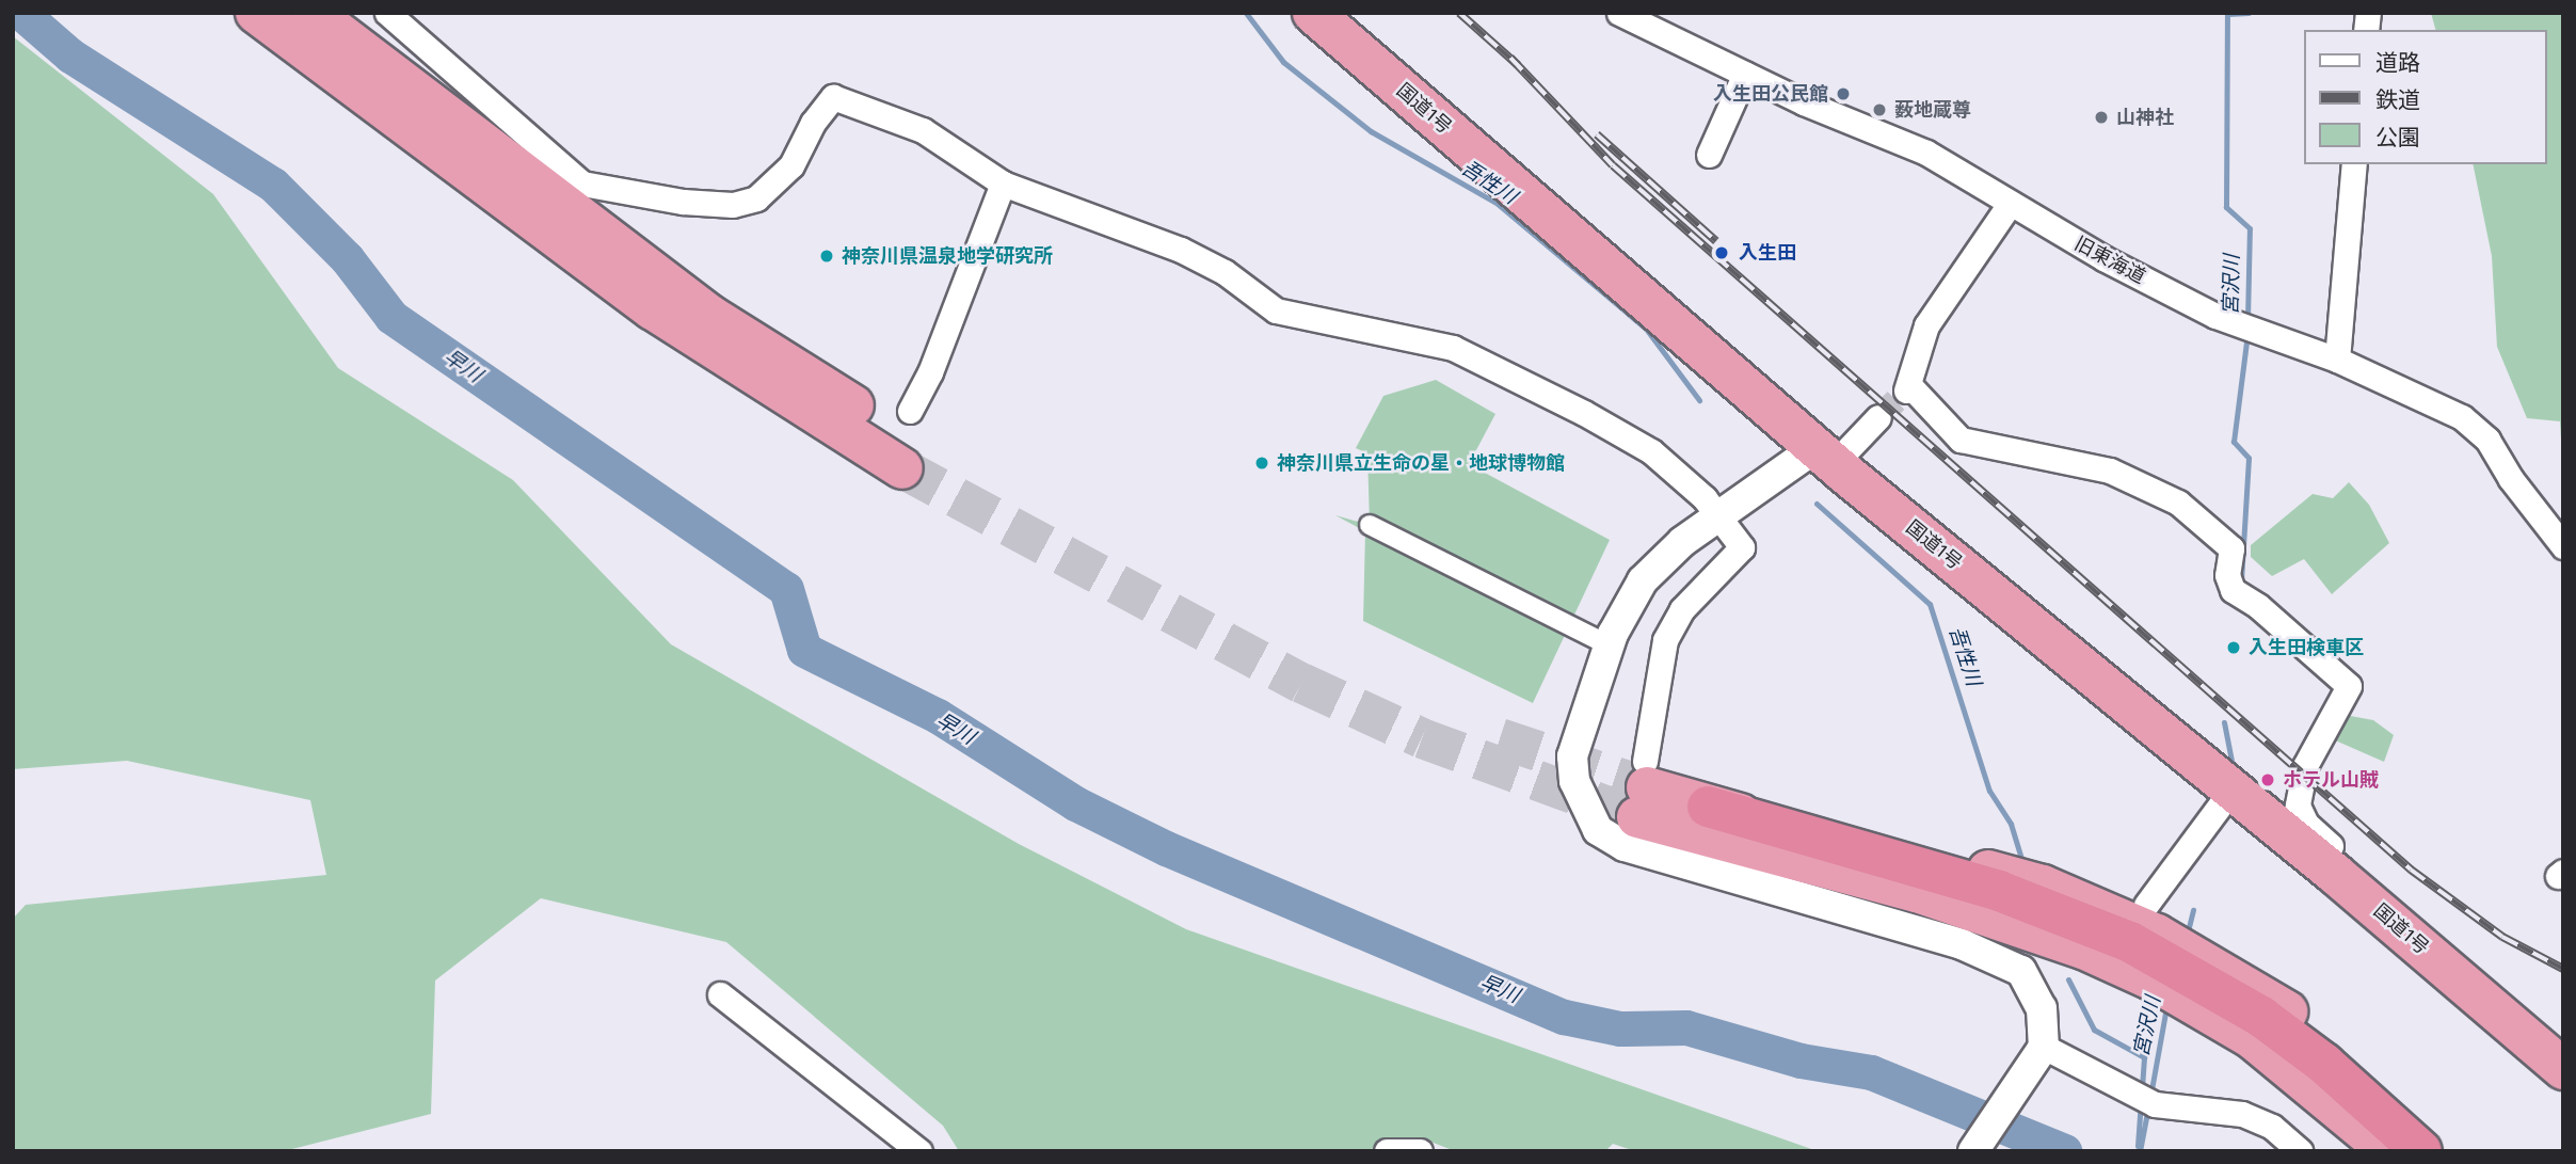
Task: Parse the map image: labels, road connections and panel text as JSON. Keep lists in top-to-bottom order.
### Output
{
  "streets": {
    "highway": ["国道1号"],
    "street": ["旧東海道"]
  },
  "water": ["吾性川", "宮沢川", "早川"],
  "places": [
    "入生田公民館",
    "薮地蔵尊",
    "山神社",
    "入生田",
    "神奈川県温泉地学研究所",
    "神奈川県立生命の星・地球博物館",
    "入生田検車区",
    "ホテル山賊"
  ],
  "legend": ["道路", "鉄道", "公園"]
}
